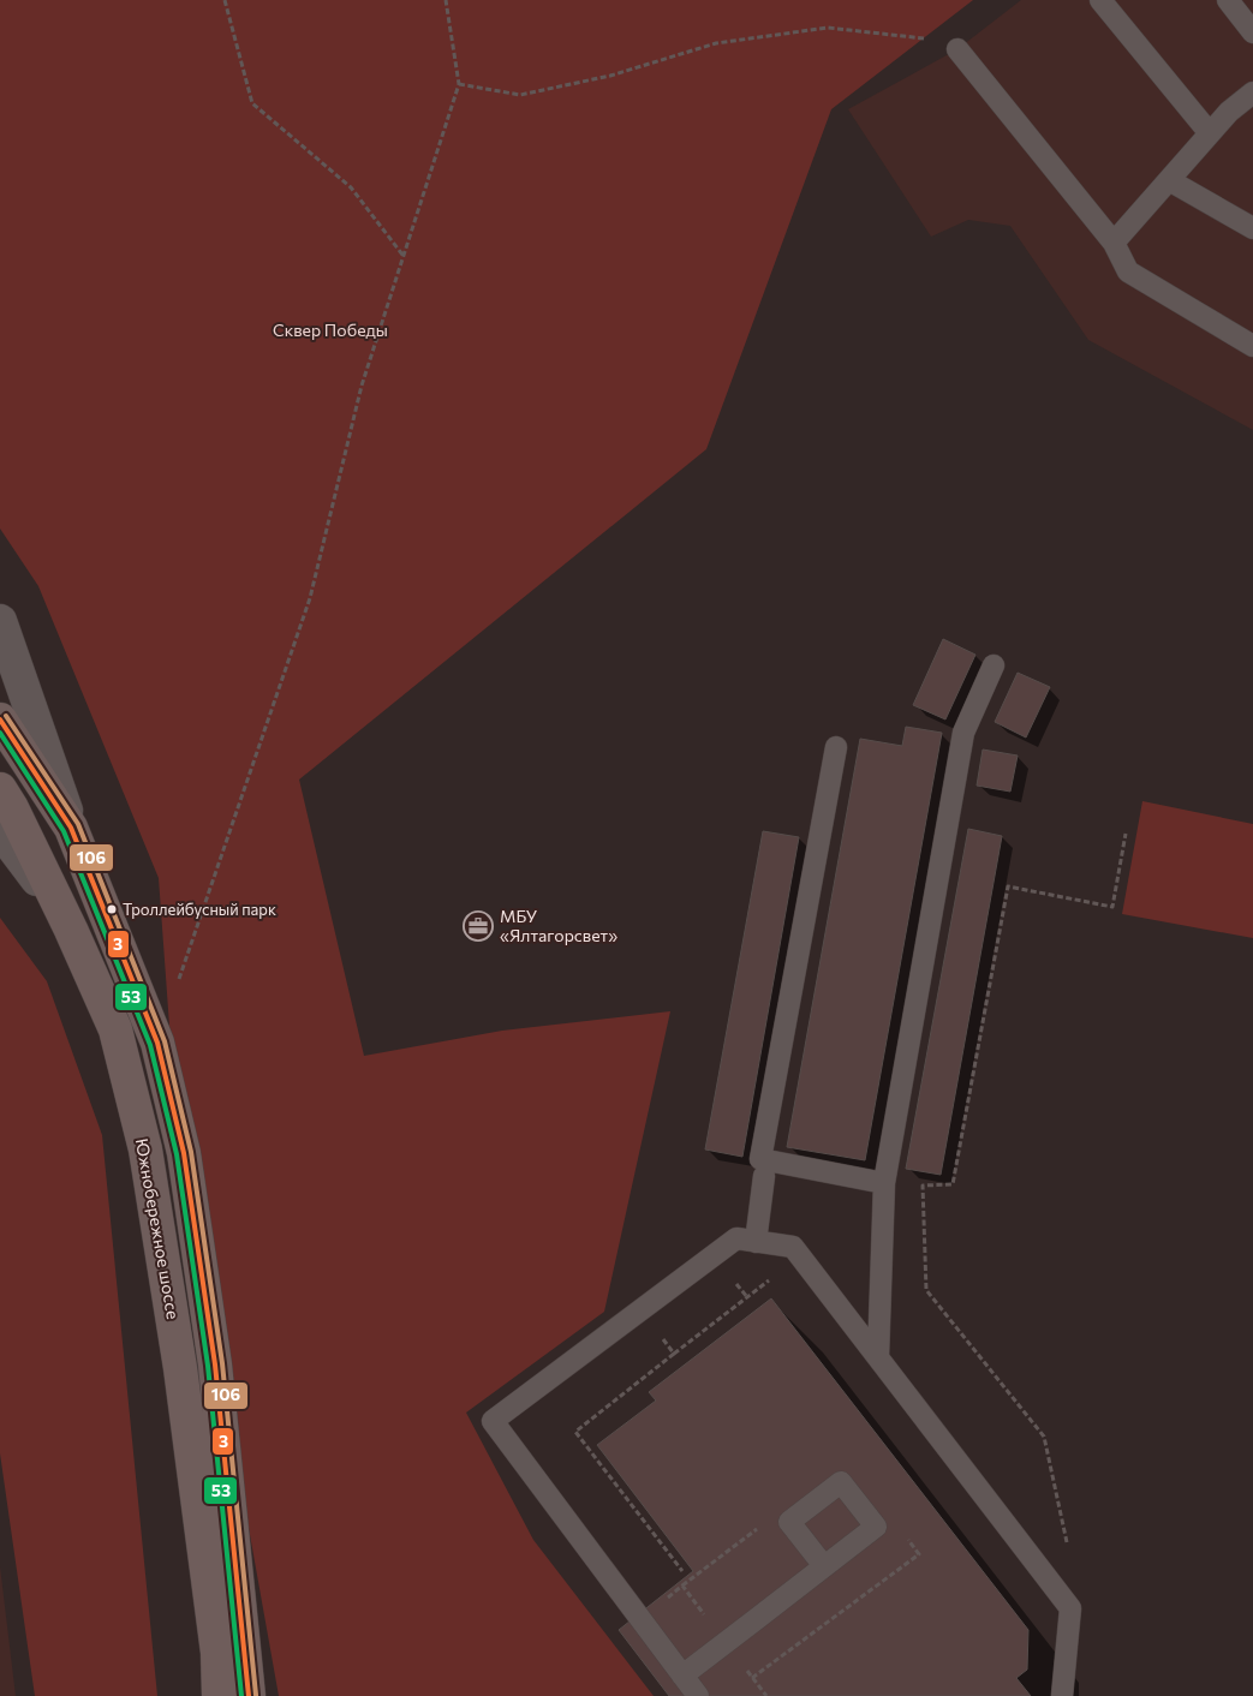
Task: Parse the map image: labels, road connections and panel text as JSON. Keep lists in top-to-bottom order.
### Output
{
  "streets": {
    "highway": ["Южнобережное шоссе"]
  },
  "parks": ["Сквер Победы"],
  "places": {
    "other": ["Троллейбусный парк"],
    "office": ["МБУ «Ялтагорсвет»"]
  },
  "lines": ["transit line 106", "transit line 3", "transit line 53"]
}
